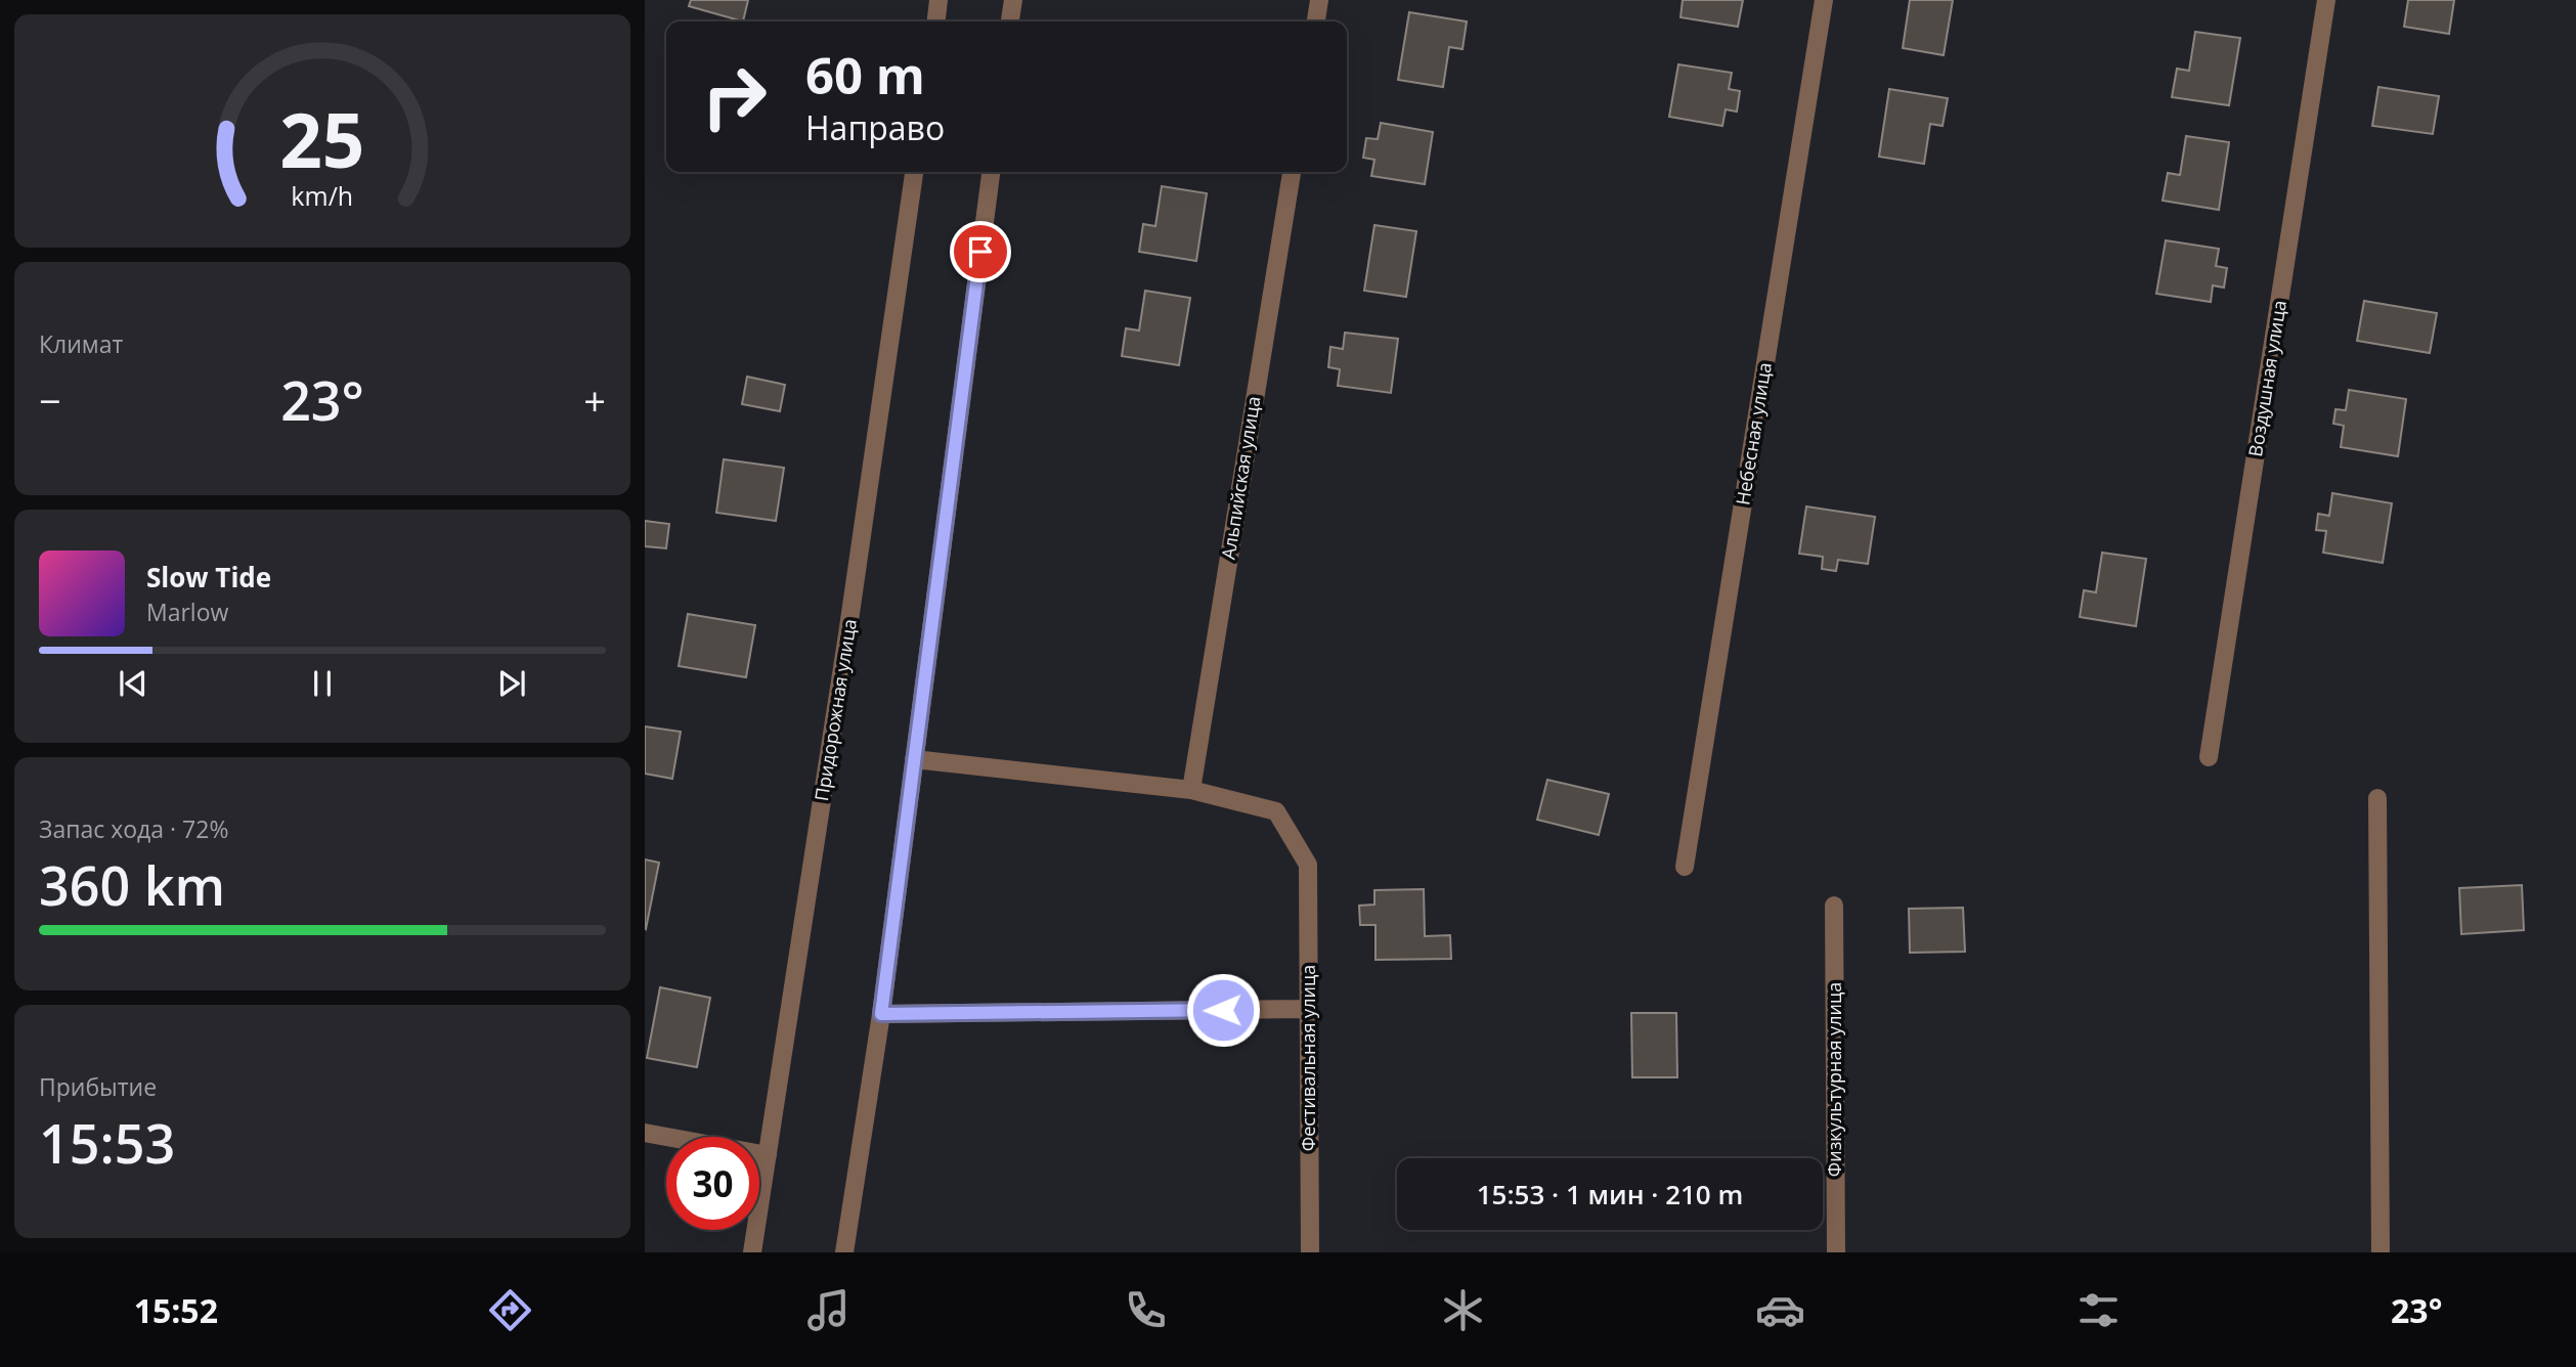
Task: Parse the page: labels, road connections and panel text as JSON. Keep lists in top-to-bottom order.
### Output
{
  "streets": {
    "street": [
      "Воздушная улица",
      "Небесная улица",
      "Альпийская улица",
      "Придорожная улица",
      "Фестивальная улица",
      "Физкультурная улица"
    ]
  },
  "crossings": [
    ["Альпийская улица", "Фестивальная улица"]
  ],
  "page": {
    "turn": ["60 m", "Направо"],
    "tile": [
      "Климат",
      ["Запас хода · 72%", "360 km"],
      ["Прибытие", "15:53"]
    ],
    "heat": ["−", "23°", "+"],
    "song": ["Slow Tide", "Marlow"],
    "limit": "30",
    "trip": "15:53 · 1 мин · 210 m",
    "tabs": ["15:52", "23°"],
    "gauge": ["25", "km/h"]
  }
}
